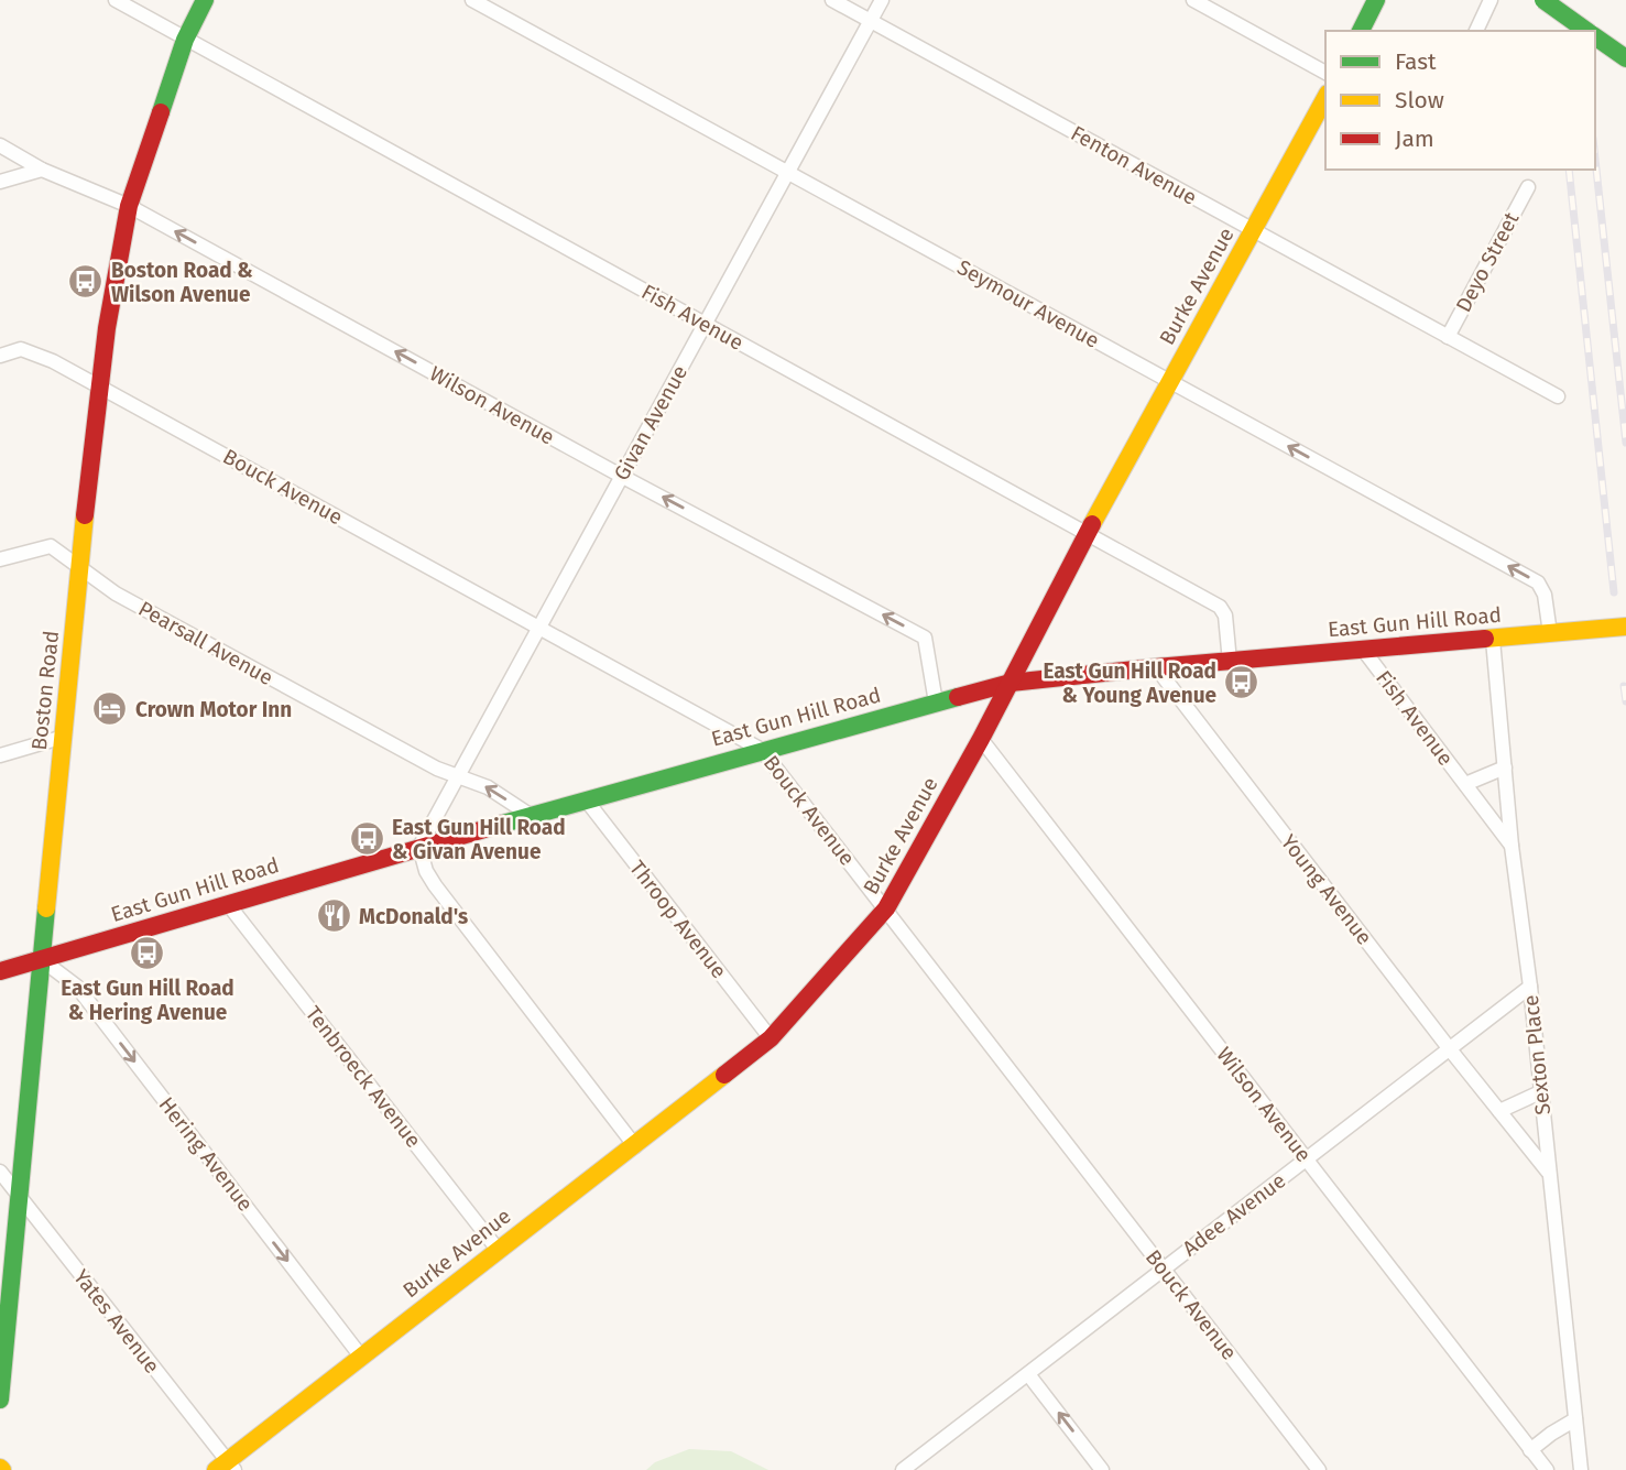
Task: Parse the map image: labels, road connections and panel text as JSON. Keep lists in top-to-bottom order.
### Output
{
  "streets": {
    "main road": ["Burke Avenue", "East Gun Hill Road", "Boston Road"],
    "street": [
      "Fenton Avenue",
      "Deyo Street",
      "Seymour Avenue",
      "Fish Avenue",
      "Wilson Avenue",
      "Givan Avenue",
      "Bouck Avenue",
      "Pearsall Avenue",
      "Young Avenue",
      "Throop Avenue",
      "Sexton Place",
      "Tenbroeck Avenue",
      "Hering Avenue",
      "Adee Avenue",
      "Yates Avenue"
    ]
  },
  "crossings": [
    ["Fenton Avenue", "Deyo Street"],
    ["Fenton Avenue", "Burke Avenue"],
    ["Fenton Avenue", "Givan Avenue"],
    ["Burke Avenue", "Seymour Avenue"],
    ["Burke Avenue", "Fish Avenue"],
    ["Burke Avenue", "Wilson Avenue"],
    ["Burke Avenue", "Bouck Avenue"],
    ["Burke Avenue", "East Gun Hill Road"],
    ["Burke Avenue", "Throop Avenue"],
    ["Burke Avenue", "Tenbroeck Avenue"],
    ["Burke Avenue", "Hering Avenue"],
    ["Burke Avenue", "Yates Avenue"],
    ["Seymour Avenue", "Givan Avenue"],
    ["Seymour Avenue", "East Gun Hill Road"],
    ["Fish Avenue", "Givan Avenue"],
    ["Fish Avenue", "East Gun Hill Road"],
    ["Fish Avenue", "Boston Road"],
    ["Fish Avenue", "Sexton Place"],
    ["Wilson Avenue", "Givan Avenue"],
    ["Wilson Avenue", "East Gun Hill Road"],
    ["Wilson Avenue", "Boston Road"],
    ["Wilson Avenue", "Adee Avenue"],
    ["Givan Avenue", "Bouck Avenue"],
    ["Givan Avenue", "East Gun Hill Road"],
    ["Givan Avenue", "Pearsall Avenue"],
    ["Bouck Avenue", "East Gun Hill Road"],
    ["Bouck Avenue", "Boston Road"],
    ["Bouck Avenue", "Adee Avenue"],
    ["East Gun Hill Road", "Pearsall Avenue"],
    ["East Gun Hill Road", "Boston Road"],
    ["East Gun Hill Road", "Young Avenue"],
    ["East Gun Hill Road", "Throop Avenue"],
    ["East Gun Hill Road", "Sexton Place"],
    ["East Gun Hill Road", "Tenbroeck Avenue"],
    ["East Gun Hill Road", "Hering Avenue"],
    ["Pearsall Avenue", "Boston Road"],
    ["Boston Road", "Hering Avenue"],
    ["Boston Road", "Yates Avenue"],
    ["Young Avenue", "Sexton Place"],
    ["Young Avenue", "Adee Avenue"],
    ["Sexton Place", "Adee Avenue"]
  ],
  "one_way": ["Seymour Avenue", "Wilson Avenue", "Hering Avenue"],
  "places": {
    "bus stop": [
      "Boston Road & Wilson Avenue",
      "East Gun Hill Road & Young Avenue",
      "East Gun Hill Road & Givan Avenue",
      "East Gun Hill Road & Hering Avenue"
    ],
    "hotel": ["Crown Motor Inn"],
    "restaurant": ["McDonald's"]
  },
  "legend": ["Fast", "Slow", "Jam"]
}
